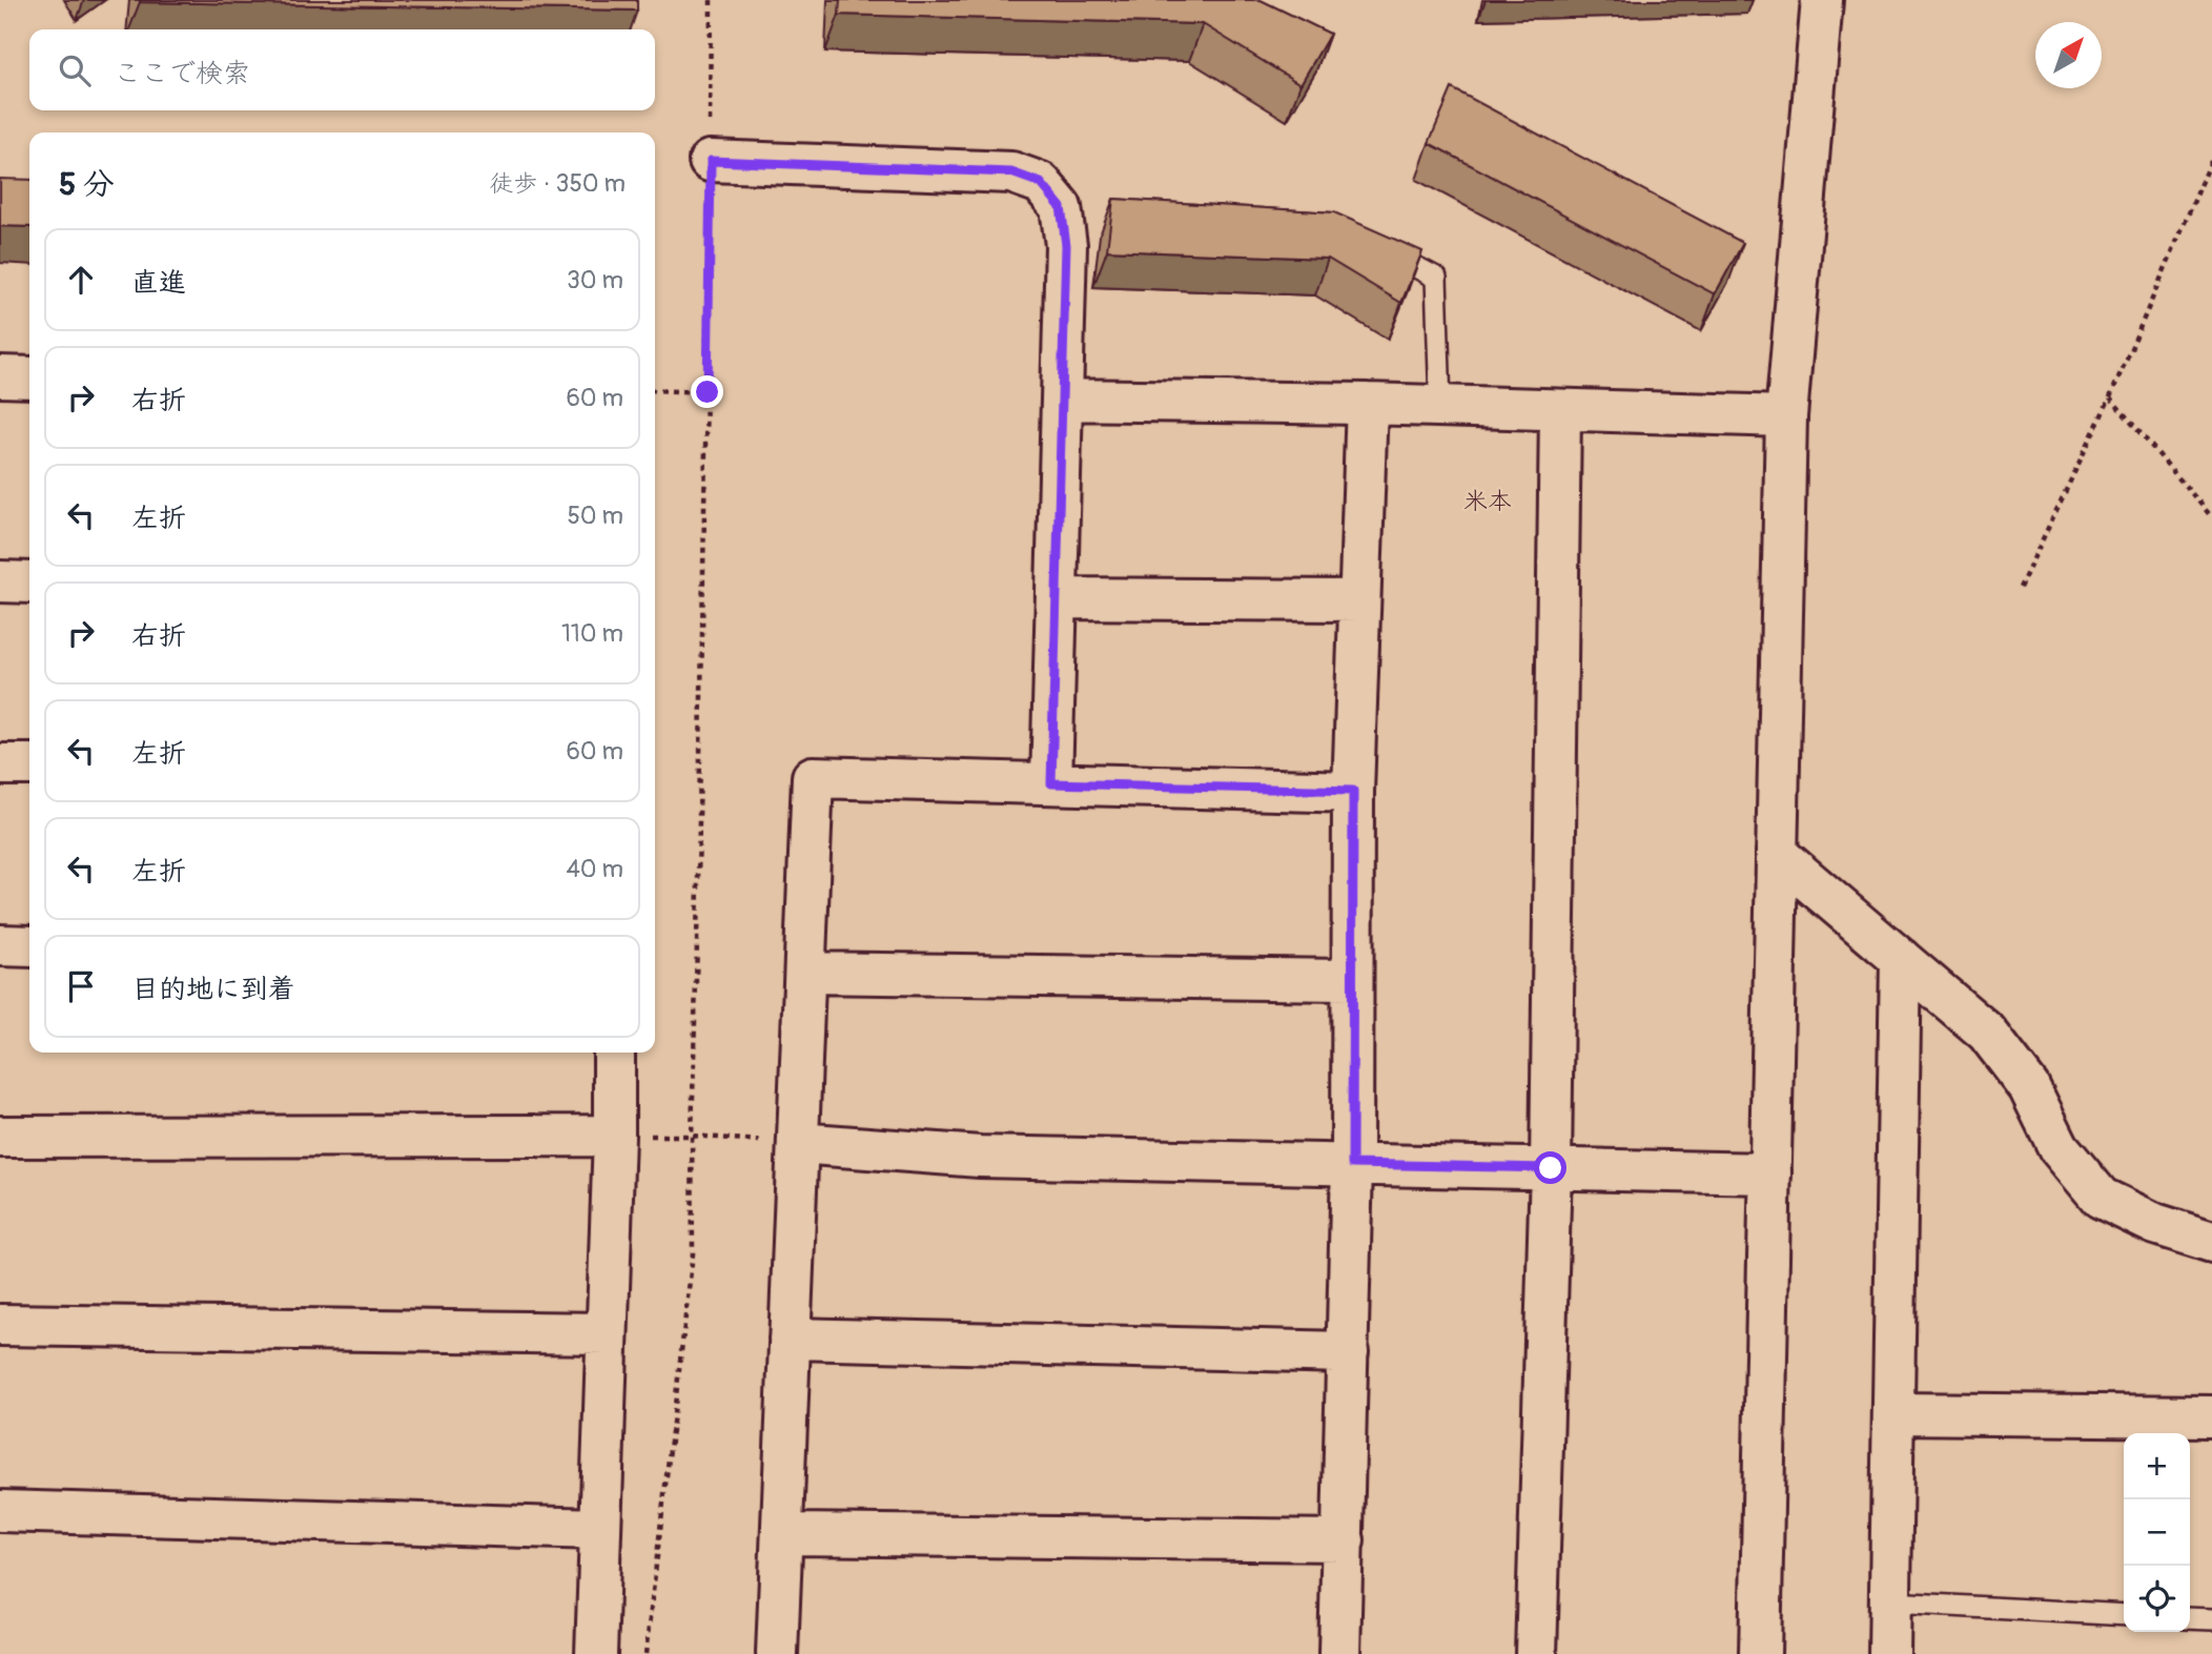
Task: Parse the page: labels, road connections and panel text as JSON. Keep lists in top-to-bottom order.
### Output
{
  "districts": ["米本"],
  "north": "top right",
  "page": {
    "search": "ここで検索",
    "heading": ["5 分", "徒歩 · 350 m"],
    "list": [
      ["直進", "30 m"],
      ["右折", "60 m"],
      ["左折", "50 m"],
      ["右折", "110 m"],
      ["左折", "60 m"],
      ["左折", "40 m"],
      "目的地に到着"
    ],
    "map_buttons": ["+", "−"]
  }
}
